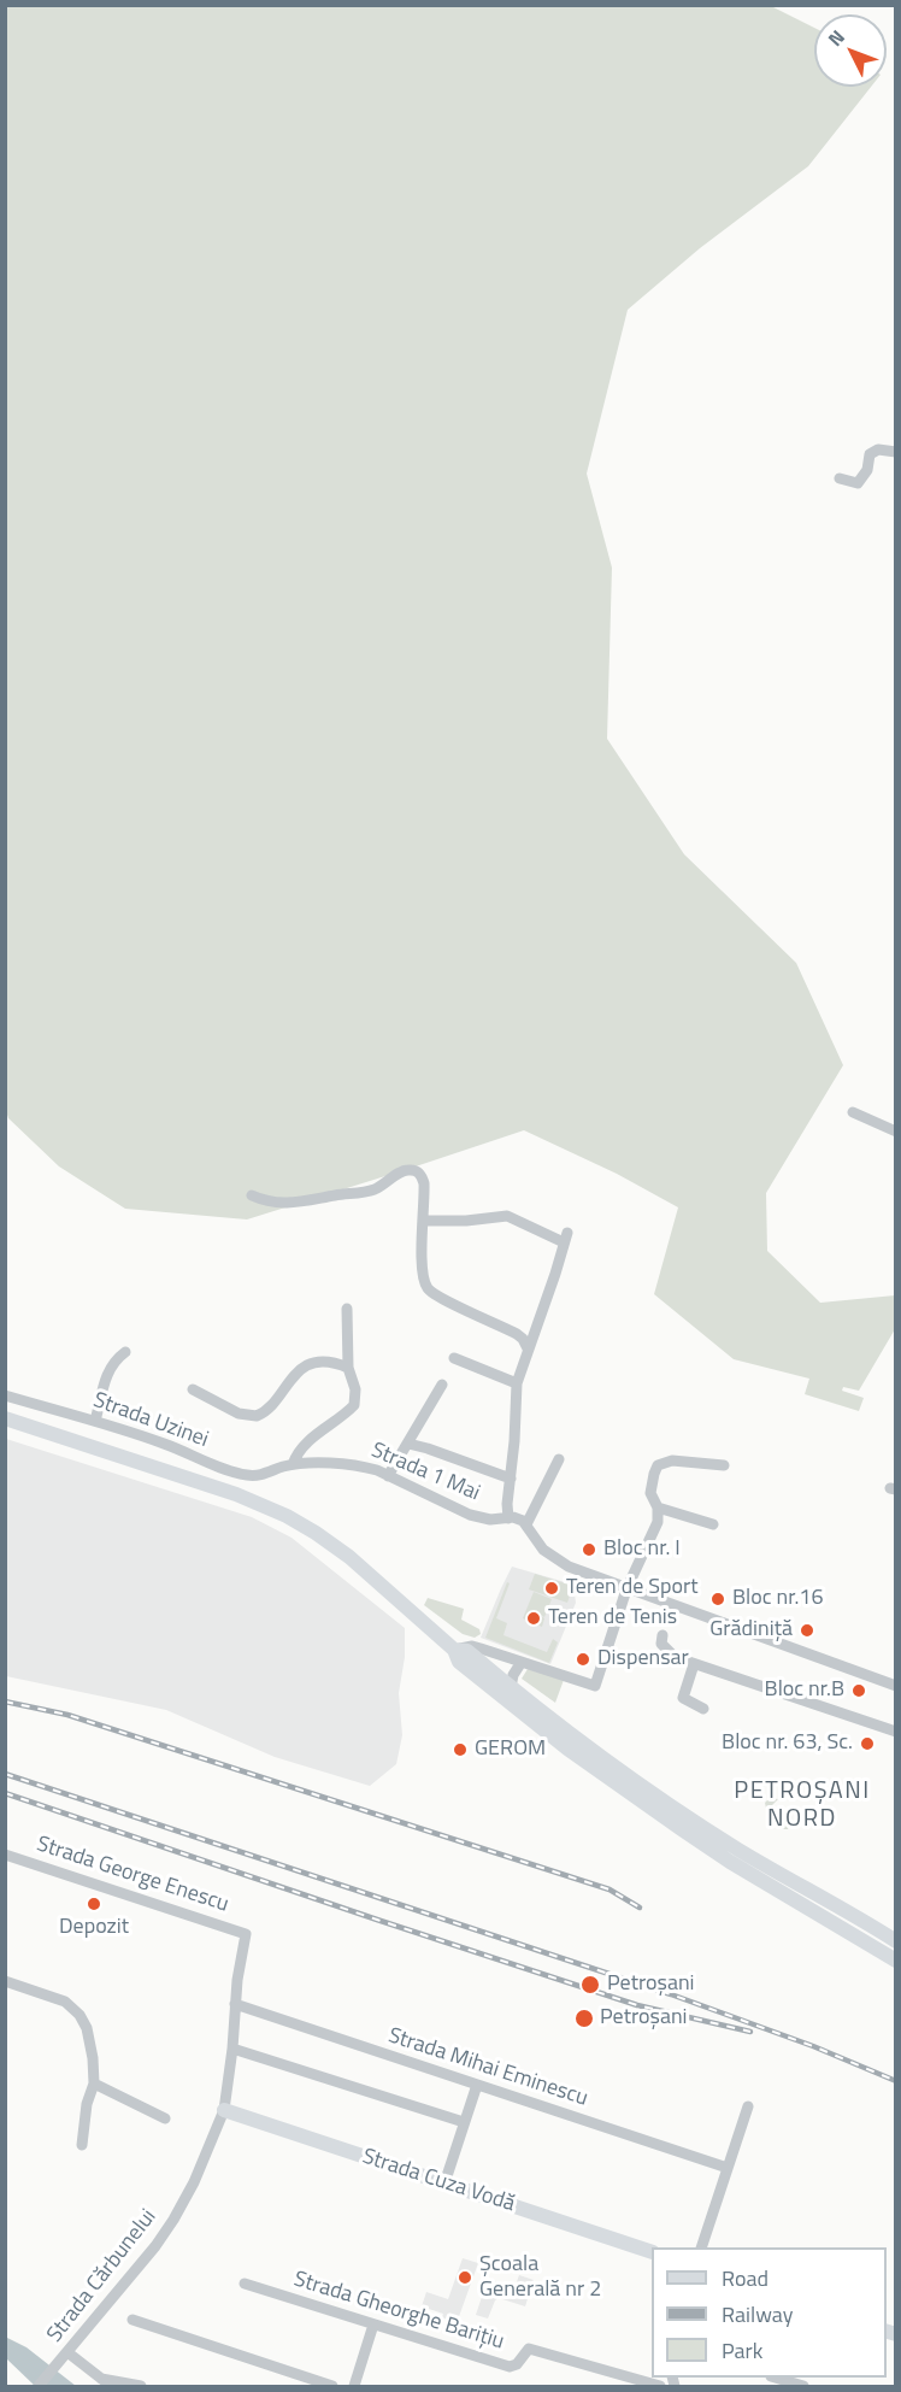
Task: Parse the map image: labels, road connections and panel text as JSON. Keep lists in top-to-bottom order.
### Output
{
  "streets": {
    "main road": ["Strada Cuza Vodă"],
    "street": [
      "Strada Uzinei",
      "Strada 1 Mai",
      "Strada George Enescu",
      "Strada Mihai Eminescu",
      "Strada Cărbunelui",
      "Strada Gheorghe Barițiu"
    ]
  },
  "crossings": [
    ["Strada Uzinei", "Strada 1 Mai"],
    ["Strada George Enescu", "Strada Cărbunelui"],
    ["Strada Mihai Eminescu", "Strada Cărbunelui"],
    ["Strada Cuza Vodă", "Strada Cărbunelui"]
  ],
  "districts": ["PETROȘANI NORD"],
  "places": [
    "Bloc nr. I",
    "Teren de Sport",
    "Bloc nr.16",
    "Teren de Tenis",
    "Grădiniță",
    "Dispensar",
    "Bloc nr.B",
    "Bloc nr. 63, Sc.",
    "GEROM",
    "Depozit",
    "Petroşani",
    "Petroșani",
    "Școala Generală nr 2"
  ],
  "legend": ["Road", "Railway", "Park"],
  "north": "top left"
}
